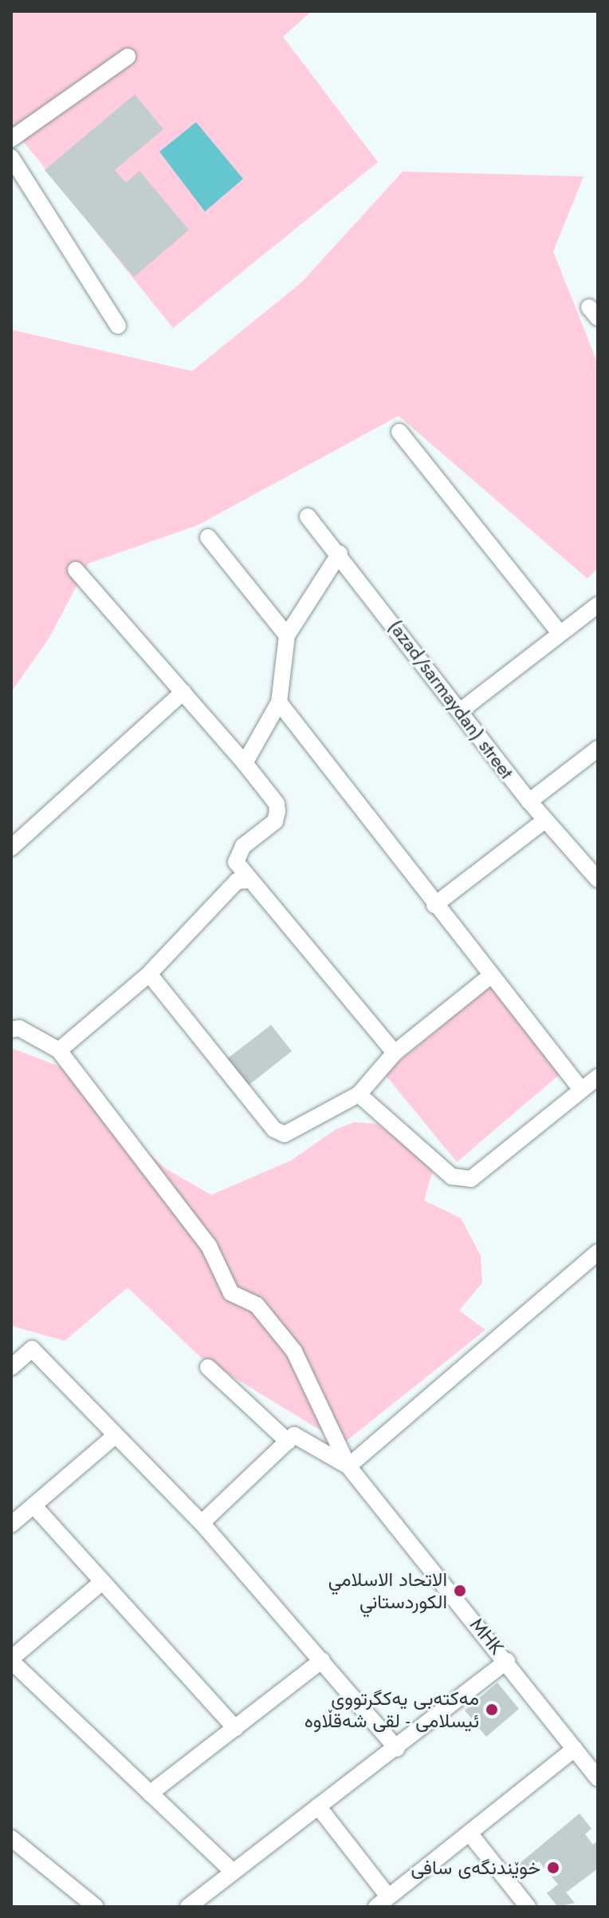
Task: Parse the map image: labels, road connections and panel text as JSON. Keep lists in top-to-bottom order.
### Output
{
  "streets": {
    "street": ["(azad/sarmaydan) street", "MHK"]
  },
  "places": ["الاتحاد الاسلامي الكوردستاني", "مەکتەبی یەکگرتووی ئیسلامی - لقی شەقڵاوە", "خوێندنگەی سافی"]
}
